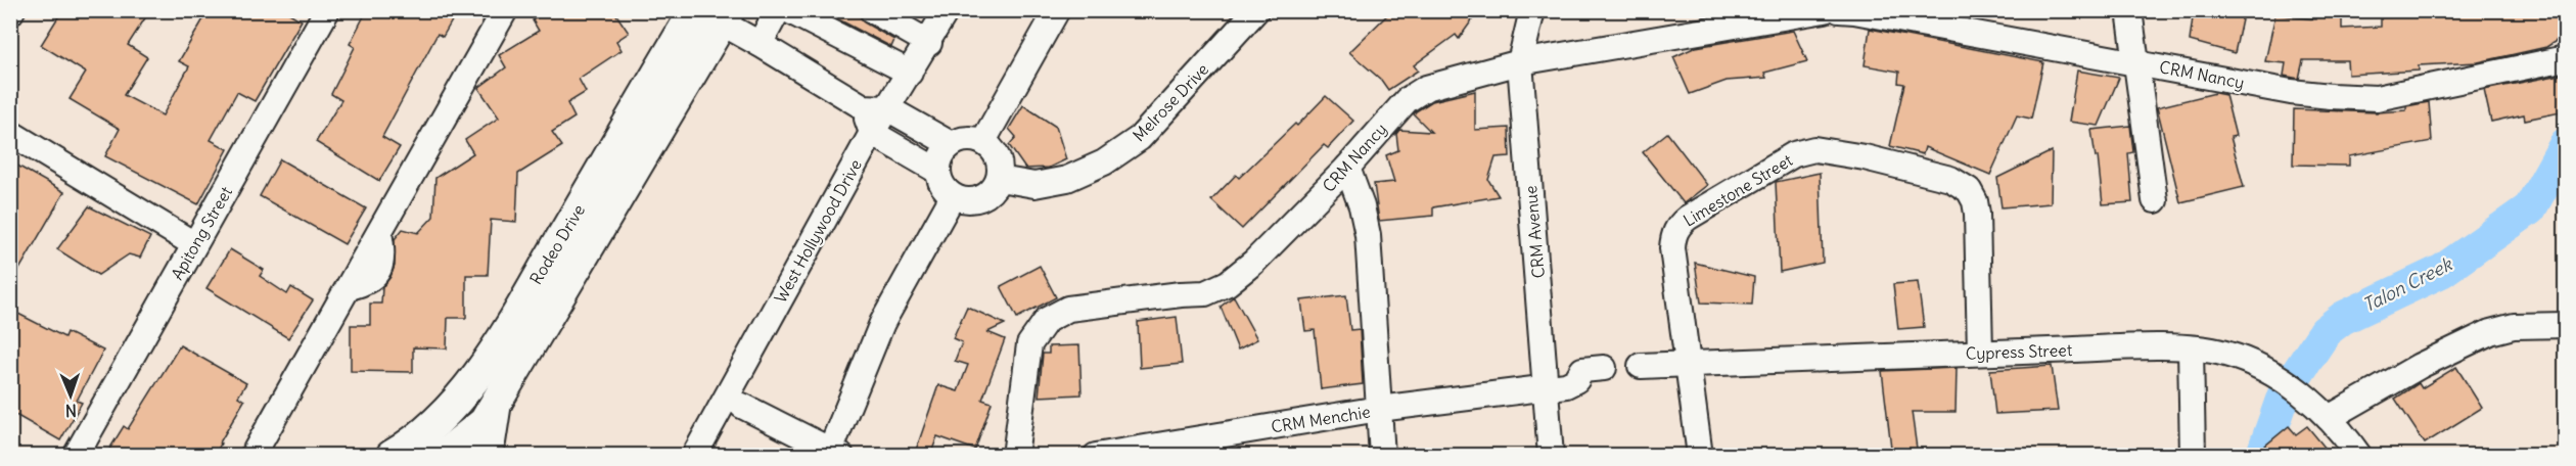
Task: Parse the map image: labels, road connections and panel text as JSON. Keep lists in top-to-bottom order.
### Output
{
  "streets": {
    "main road": ["Rodeo Drive"],
    "street": [
      "CRM Nancy",
      "Melrose Drive",
      "Limestone Street",
      "West Hollywood Drive",
      "CRM Avenue",
      "Apitong Street",
      "Cypress Street",
      "CRM Menchie"
    ]
  },
  "crossings": [
    ["CRM Nancy", "CRM Avenue"],
    ["Limestone Street", "Cypress Street"],
    ["CRM Avenue", "CRM Menchie"]
  ],
  "water": ["Talon Creek"],
  "north": "bottom"
}
